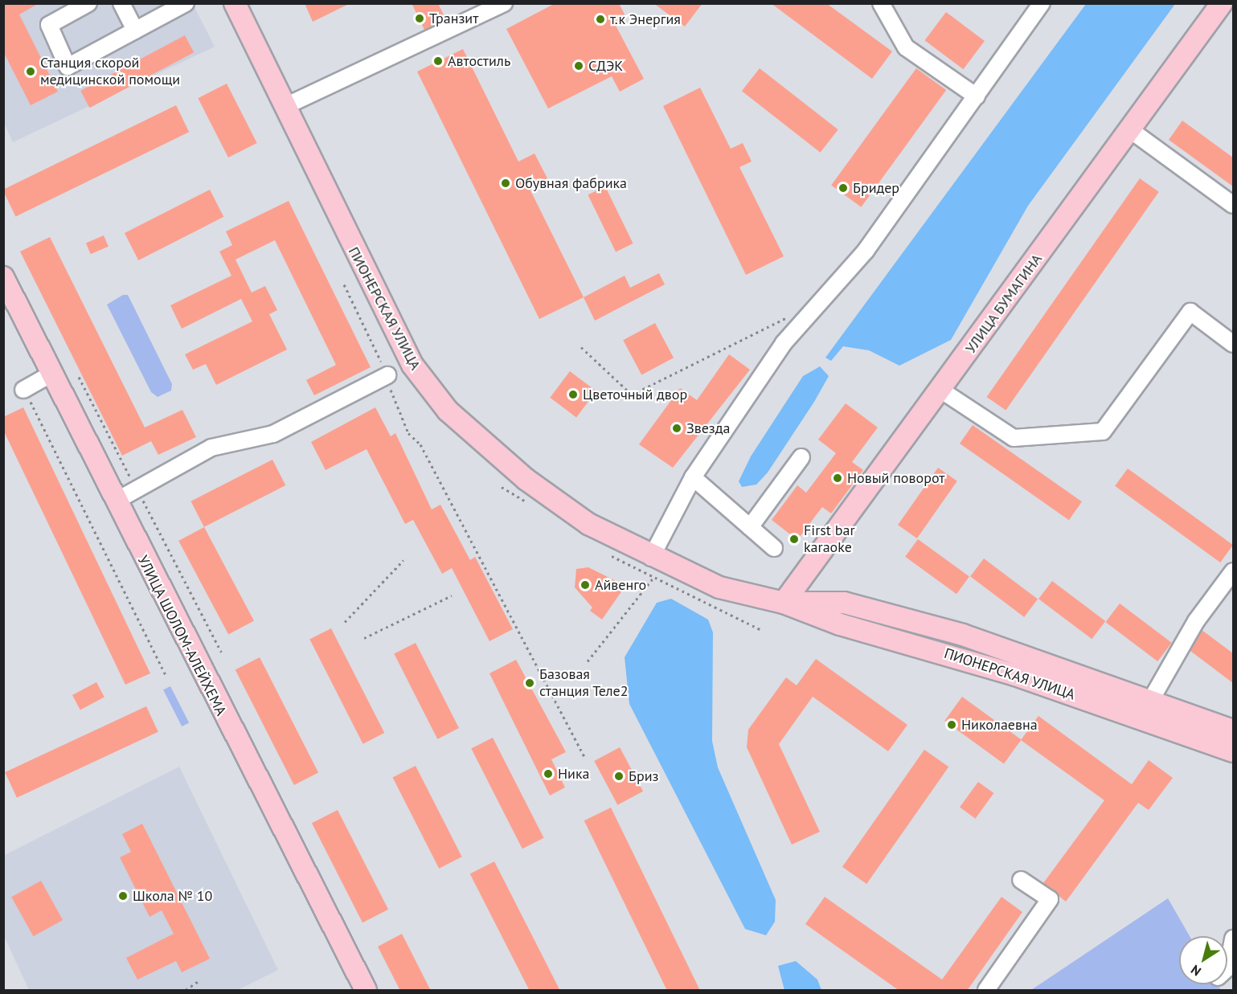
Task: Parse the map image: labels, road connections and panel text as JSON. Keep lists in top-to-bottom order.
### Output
{
  "streets": {
    "main road": ["УЛИЦА БУМАГИНА", "ПИОНЕРСКАЯ УЛИЦА", "УЛИЦА ШОЛОМ-АЛЕЙХЕМА"]
  },
  "crossings": [
    ["УЛИЦА БУМАГИНА", "ПИОНЕРСКАЯ УЛИЦА"]
  ],
  "places": [
    "Транзит",
    "т.к Энергия",
    "Автостиль",
    "СДЭК",
    "Станция скорой медицинской помощи",
    "Обувная фабрика",
    "Бридер",
    "Цветочный двор",
    "Звезда",
    "Новый поворот",
    "First bar karaoke",
    "Айвенго",
    "Базовая станция Теле2",
    "Николаевна",
    "Ника",
    "Бриз",
    "Школа № 10"
  ],
  "north": "bottom left"
}
